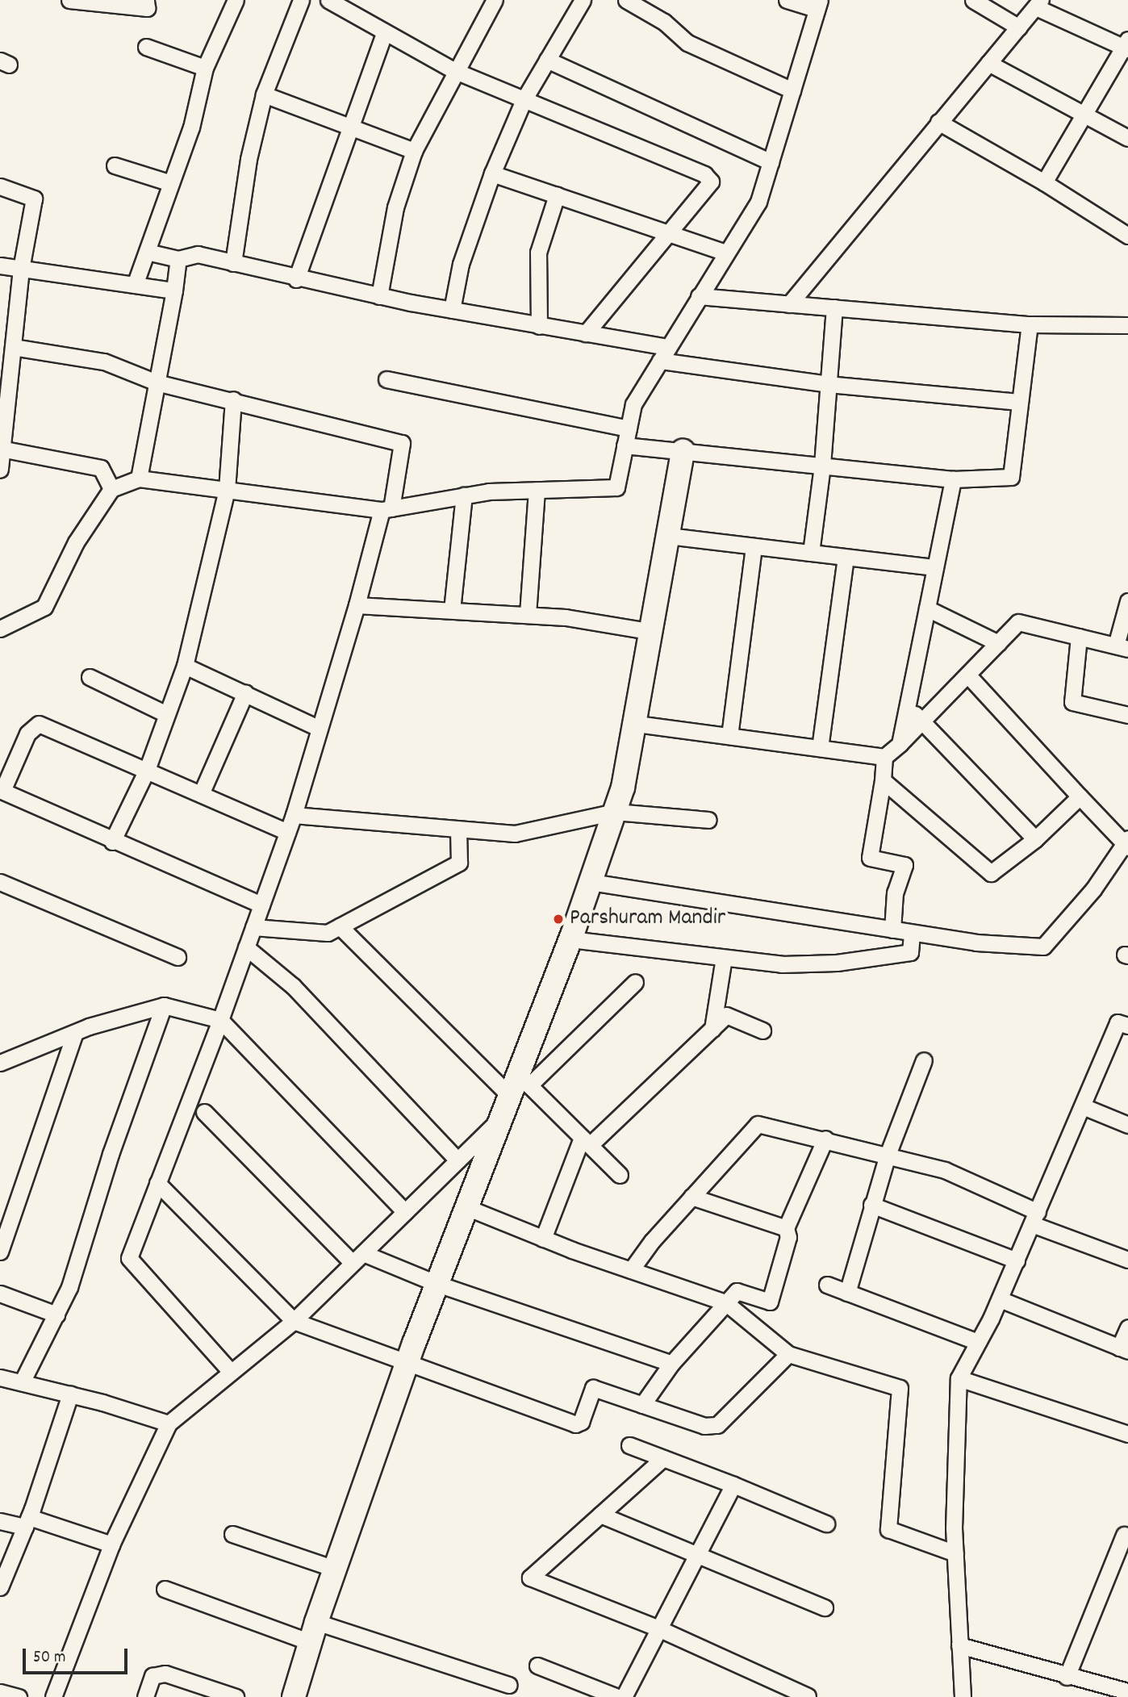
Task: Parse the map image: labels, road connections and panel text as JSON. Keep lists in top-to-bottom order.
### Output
{
  "places": ["Parshuram Mandir"],
  "scale_bar": "50 m"
}
